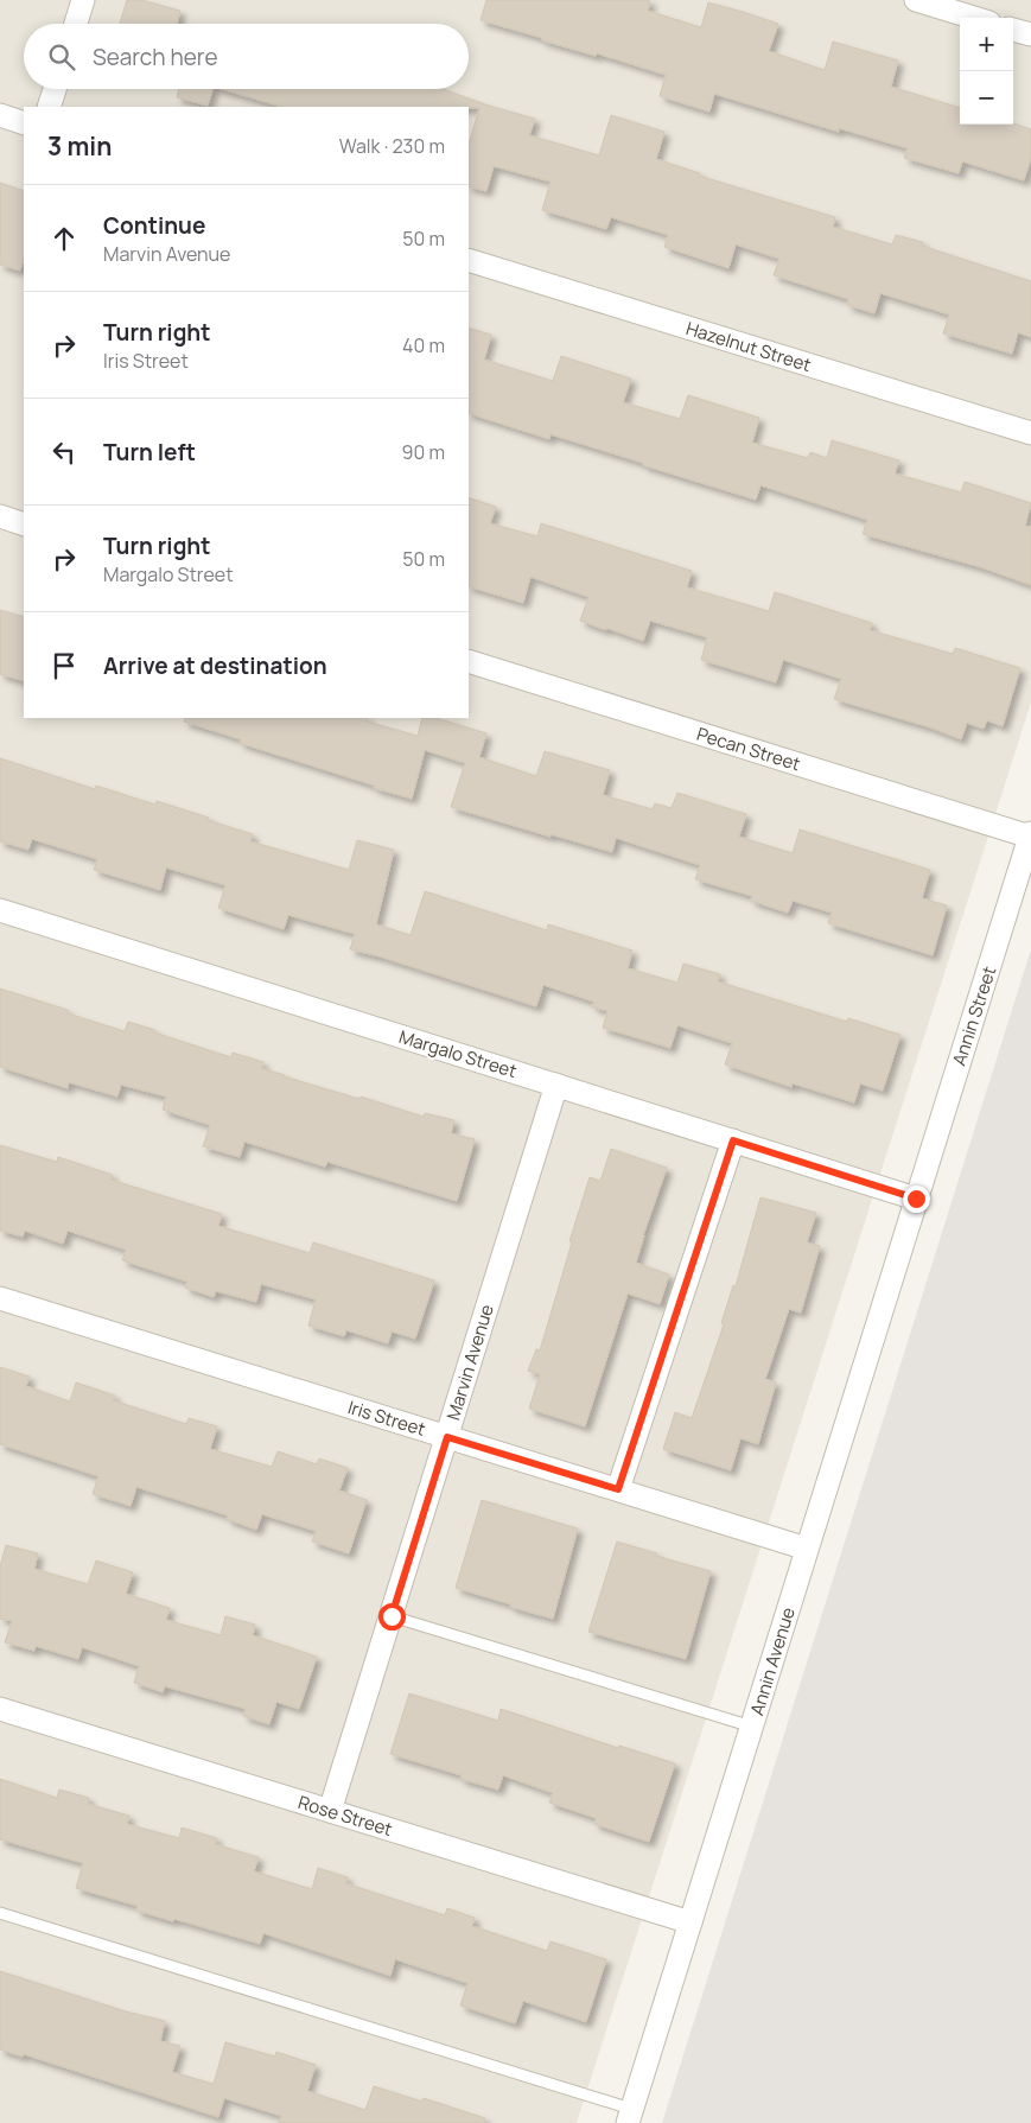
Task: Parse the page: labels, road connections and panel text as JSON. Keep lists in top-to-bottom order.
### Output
{
  "streets": {
    "street": [
      "Hazelnut Street",
      "Pecan Street",
      "Annin Street",
      "Margalo Street",
      "Marvin Avenue",
      "Iris Street",
      "Annin Avenue",
      "Rose Street"
    ]
  },
  "crossings": [
    ["Pecan Street", "Annin Street"],
    ["Annin Street", "Margalo Street"],
    ["Annin Street", "Annin Avenue"],
    ["Margalo Street", "Marvin Avenue"],
    ["Margalo Street", "Annin Avenue"],
    ["Marvin Avenue", "Iris Street"],
    ["Marvin Avenue", "Rose Street"],
    ["Iris Street", "Annin Avenue"],
    ["Annin Avenue", "Rose Street"]
  ],
  "page": {
    "map_buttons": ["+", "−"],
    "search": "Search here",
    "heading": ["3 min", "Walk · 230 m"],
    "list": [
      ["Continue", "Marvin Avenue", "50 m"],
      ["Turn right", "Iris Street", "40 m"],
      ["Turn left", "90 m"],
      ["Turn right", "Margalo Street", "50 m"],
      "Arrive at destination"
    ]
  }
}
